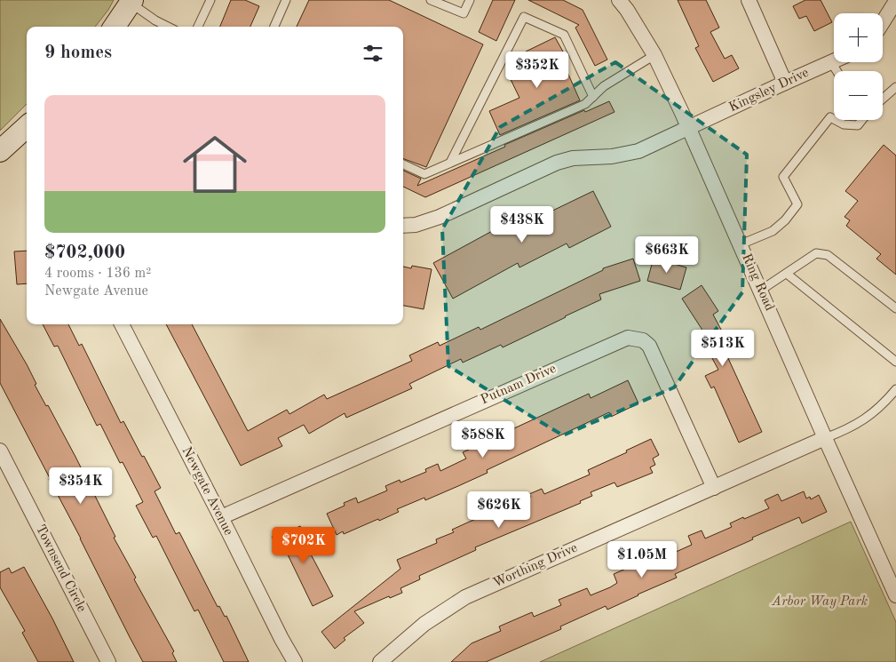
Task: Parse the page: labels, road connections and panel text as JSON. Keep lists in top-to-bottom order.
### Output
{
  "streets": {
    "street": [
      "Kingsley Drive",
      "Ring Road",
      "Putnam Drive",
      "Newgate Avenue",
      "Worthing Drive",
      "Townsend Circle"
    ]
  },
  "crossings": [
    ["Kingsley Drive", "Ring Road"],
    ["Ring Road", "Worthing Drive"],
    ["Putnam Drive", "Newgate Avenue"],
    ["Putnam Drive", "Worthing Drive"]
  ],
  "parks": ["Arbor Way Park"],
  "page": {
    "map_buttons": ["+", "−"],
    "heading": "9 homes",
    "price": [
      "$352K",
      "$438K",
      "$663K",
      "$513K",
      "$588K",
      "$354K",
      "$626K",
      "$702K",
      "$1.05M"
    ],
    "list": [
      {
        "name": "$702,000",
        "note": "4 rooms · 136 m² · Newgate Avenue"
      }
    ]
  }
}
